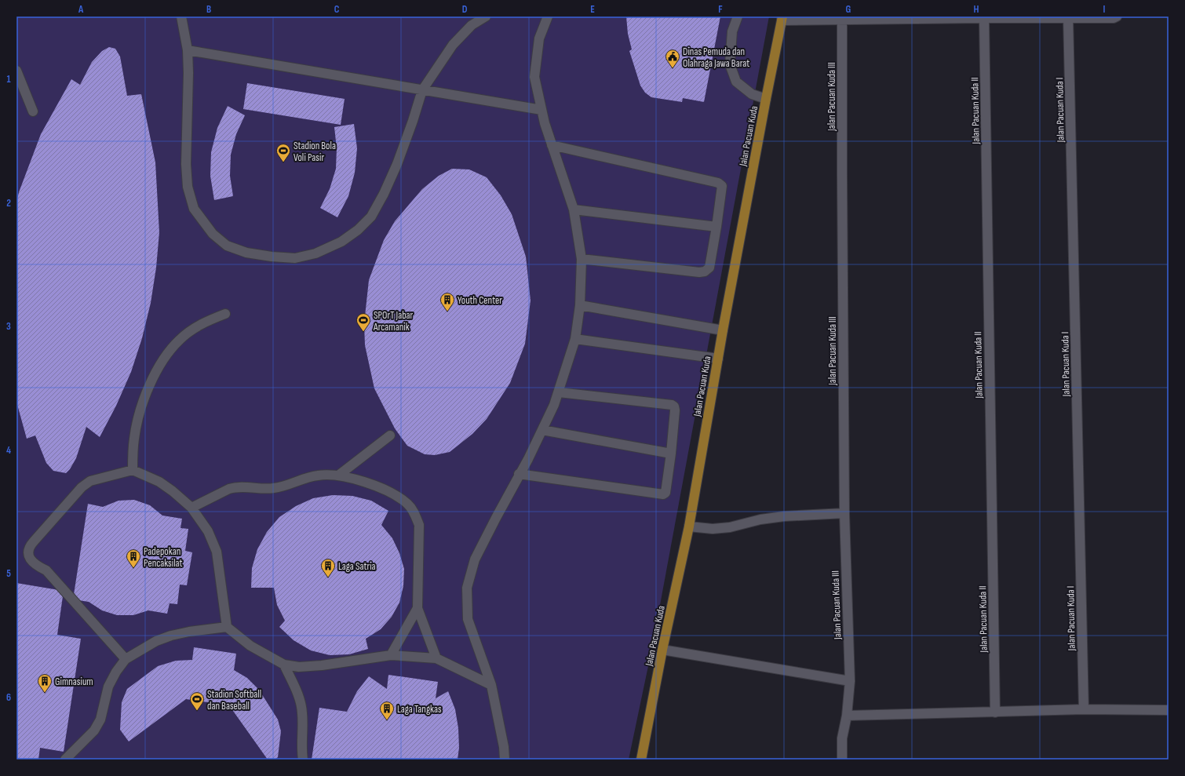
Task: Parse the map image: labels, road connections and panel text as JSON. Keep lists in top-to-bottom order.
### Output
{
  "streets": {
    "main road": ["Jalan Pacuan Kuda"],
    "street": ["Jalan Pacuan Kuda III", "Jalan Pacuan Kuda I", "Jalan Pacuan Kuda II"]
  },
  "places": {
    "public building": ["Dinas Pemuda dan Olahraga Jawa Barat"],
    "sports": ["Stadion Bola Voli Pasir", "SPOrT Jabar Arcamanik", "Stadion Softball dan Baseball"],
    "building": [
      "Youth Center",
      "Padepokan Pencaksilat",
      "Laga Satria",
      "Gimnasium",
      "Laga Tangkas"
    ]
  },
  "grid": {
    "columns": [
      "A",
      "B",
      "C",
      "D",
      "E",
      "F",
      "G",
      "H",
      "I"
    ],
    "rows": [
      "1",
      "2",
      "3",
      "4",
      "5",
      "6"
    ]
  }
}
